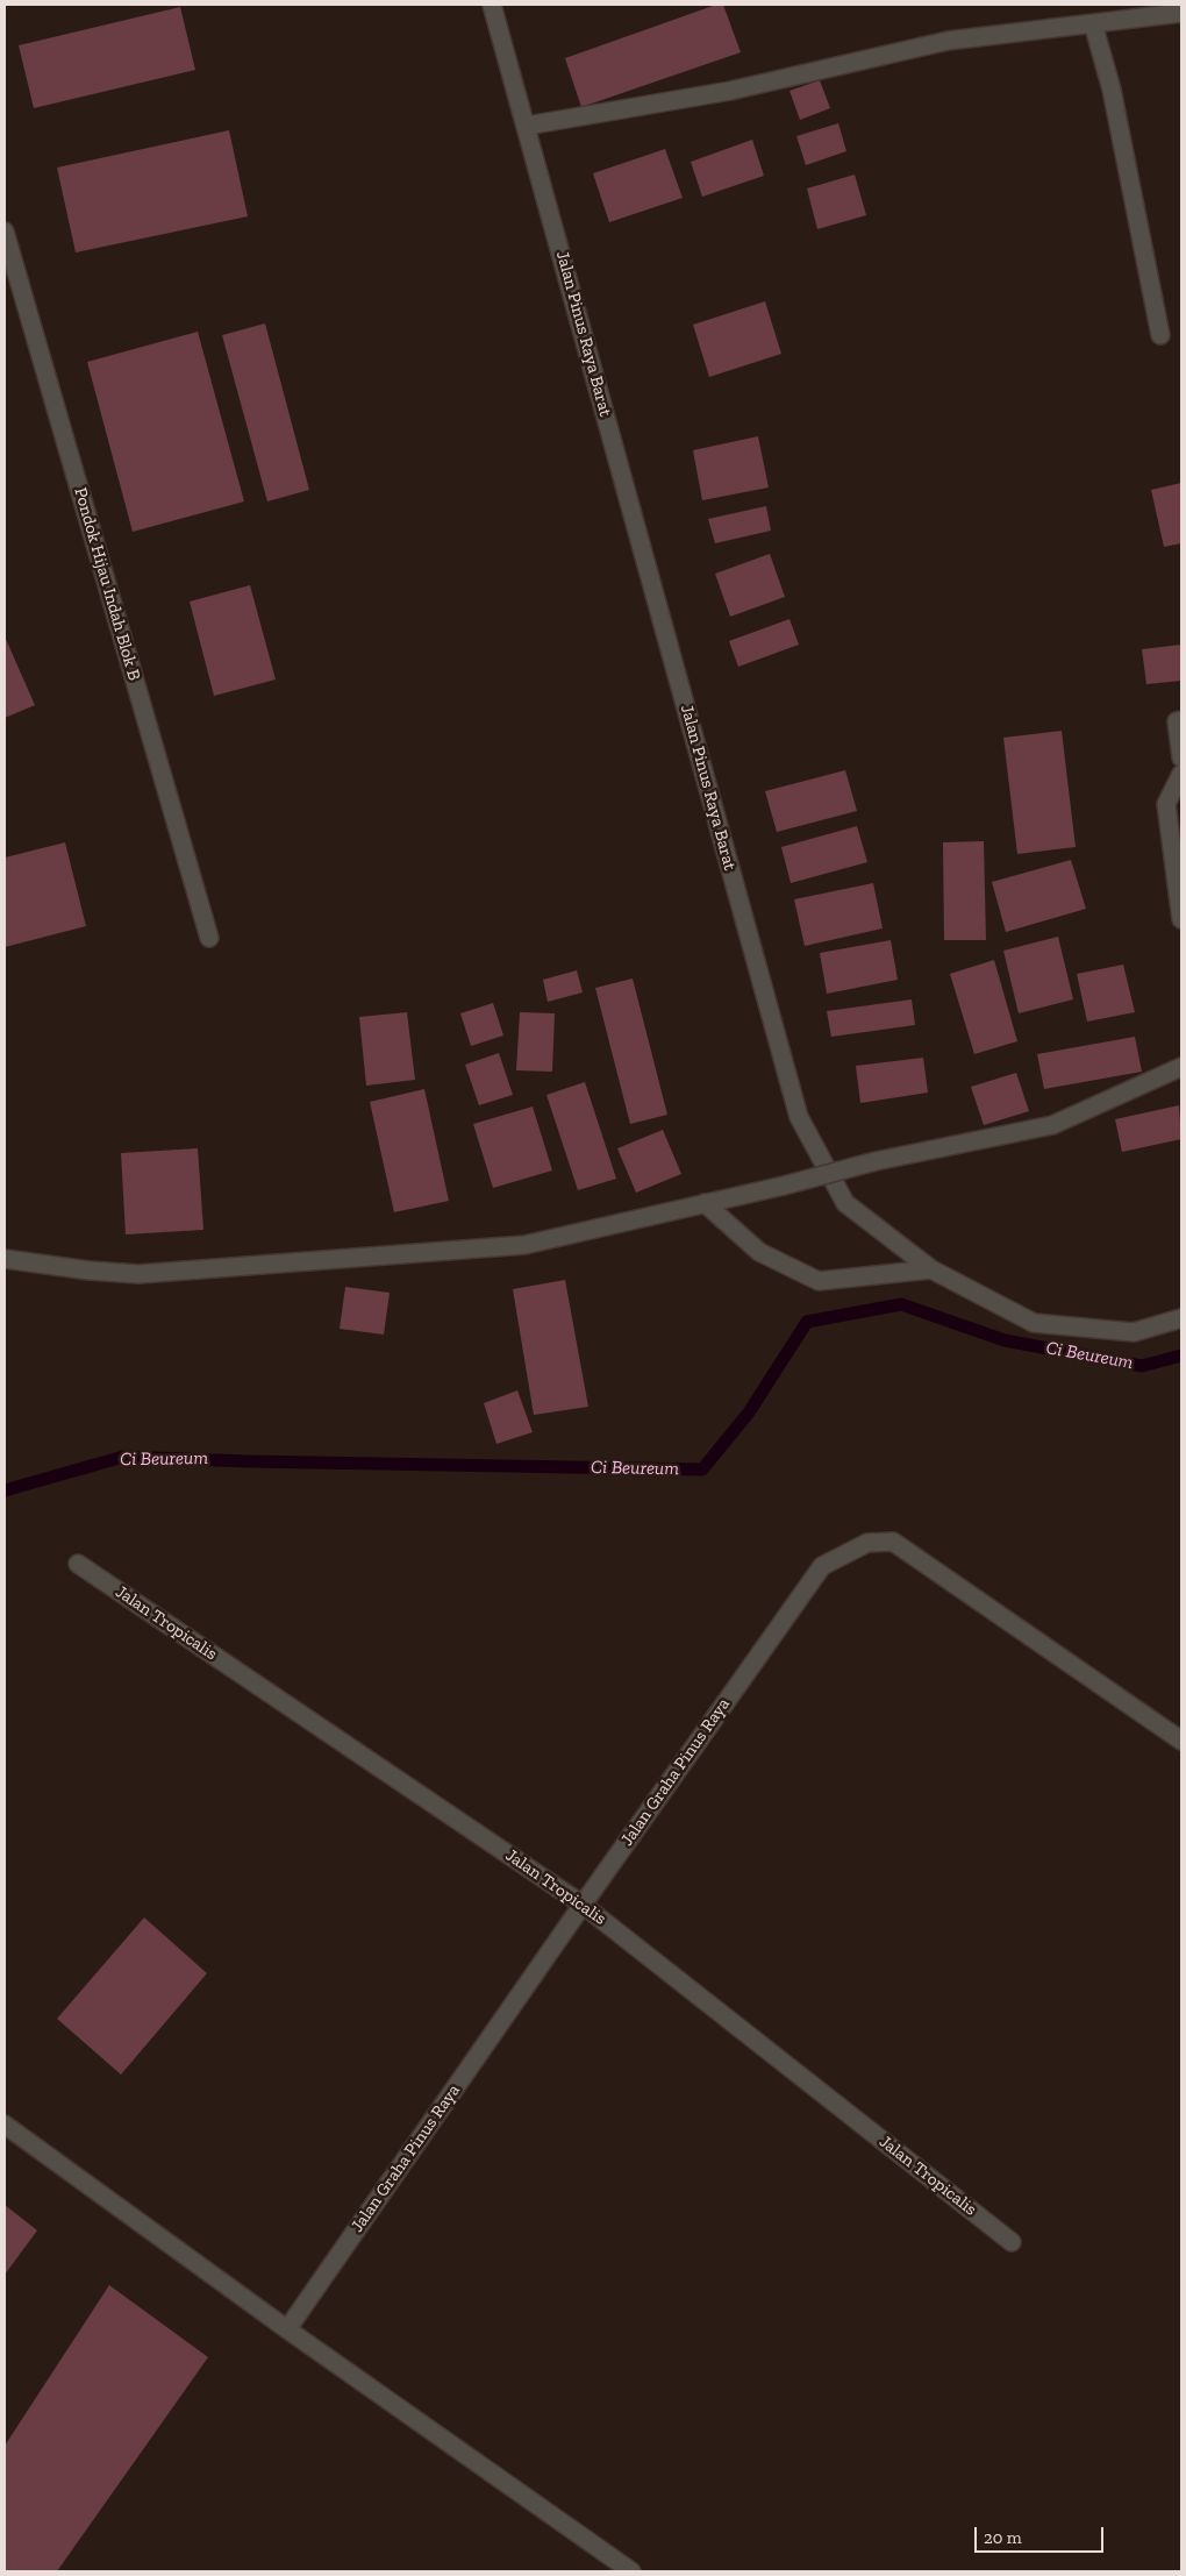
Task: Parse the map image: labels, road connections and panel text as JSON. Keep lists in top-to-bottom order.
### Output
{
  "streets": {
    "street": [
      "Jalan Pinus Raya Barat",
      "Pondok Hijau Indah Blok B",
      "Jalan Tropicalis",
      "Jalan Graha Pinus Raya"
    ]
  },
  "crossings": [
    ["Jalan Tropicalis", "Jalan Graha Pinus Raya"]
  ],
  "water": ["Ci Beureum"],
  "scale_bar": "20 m"
}
